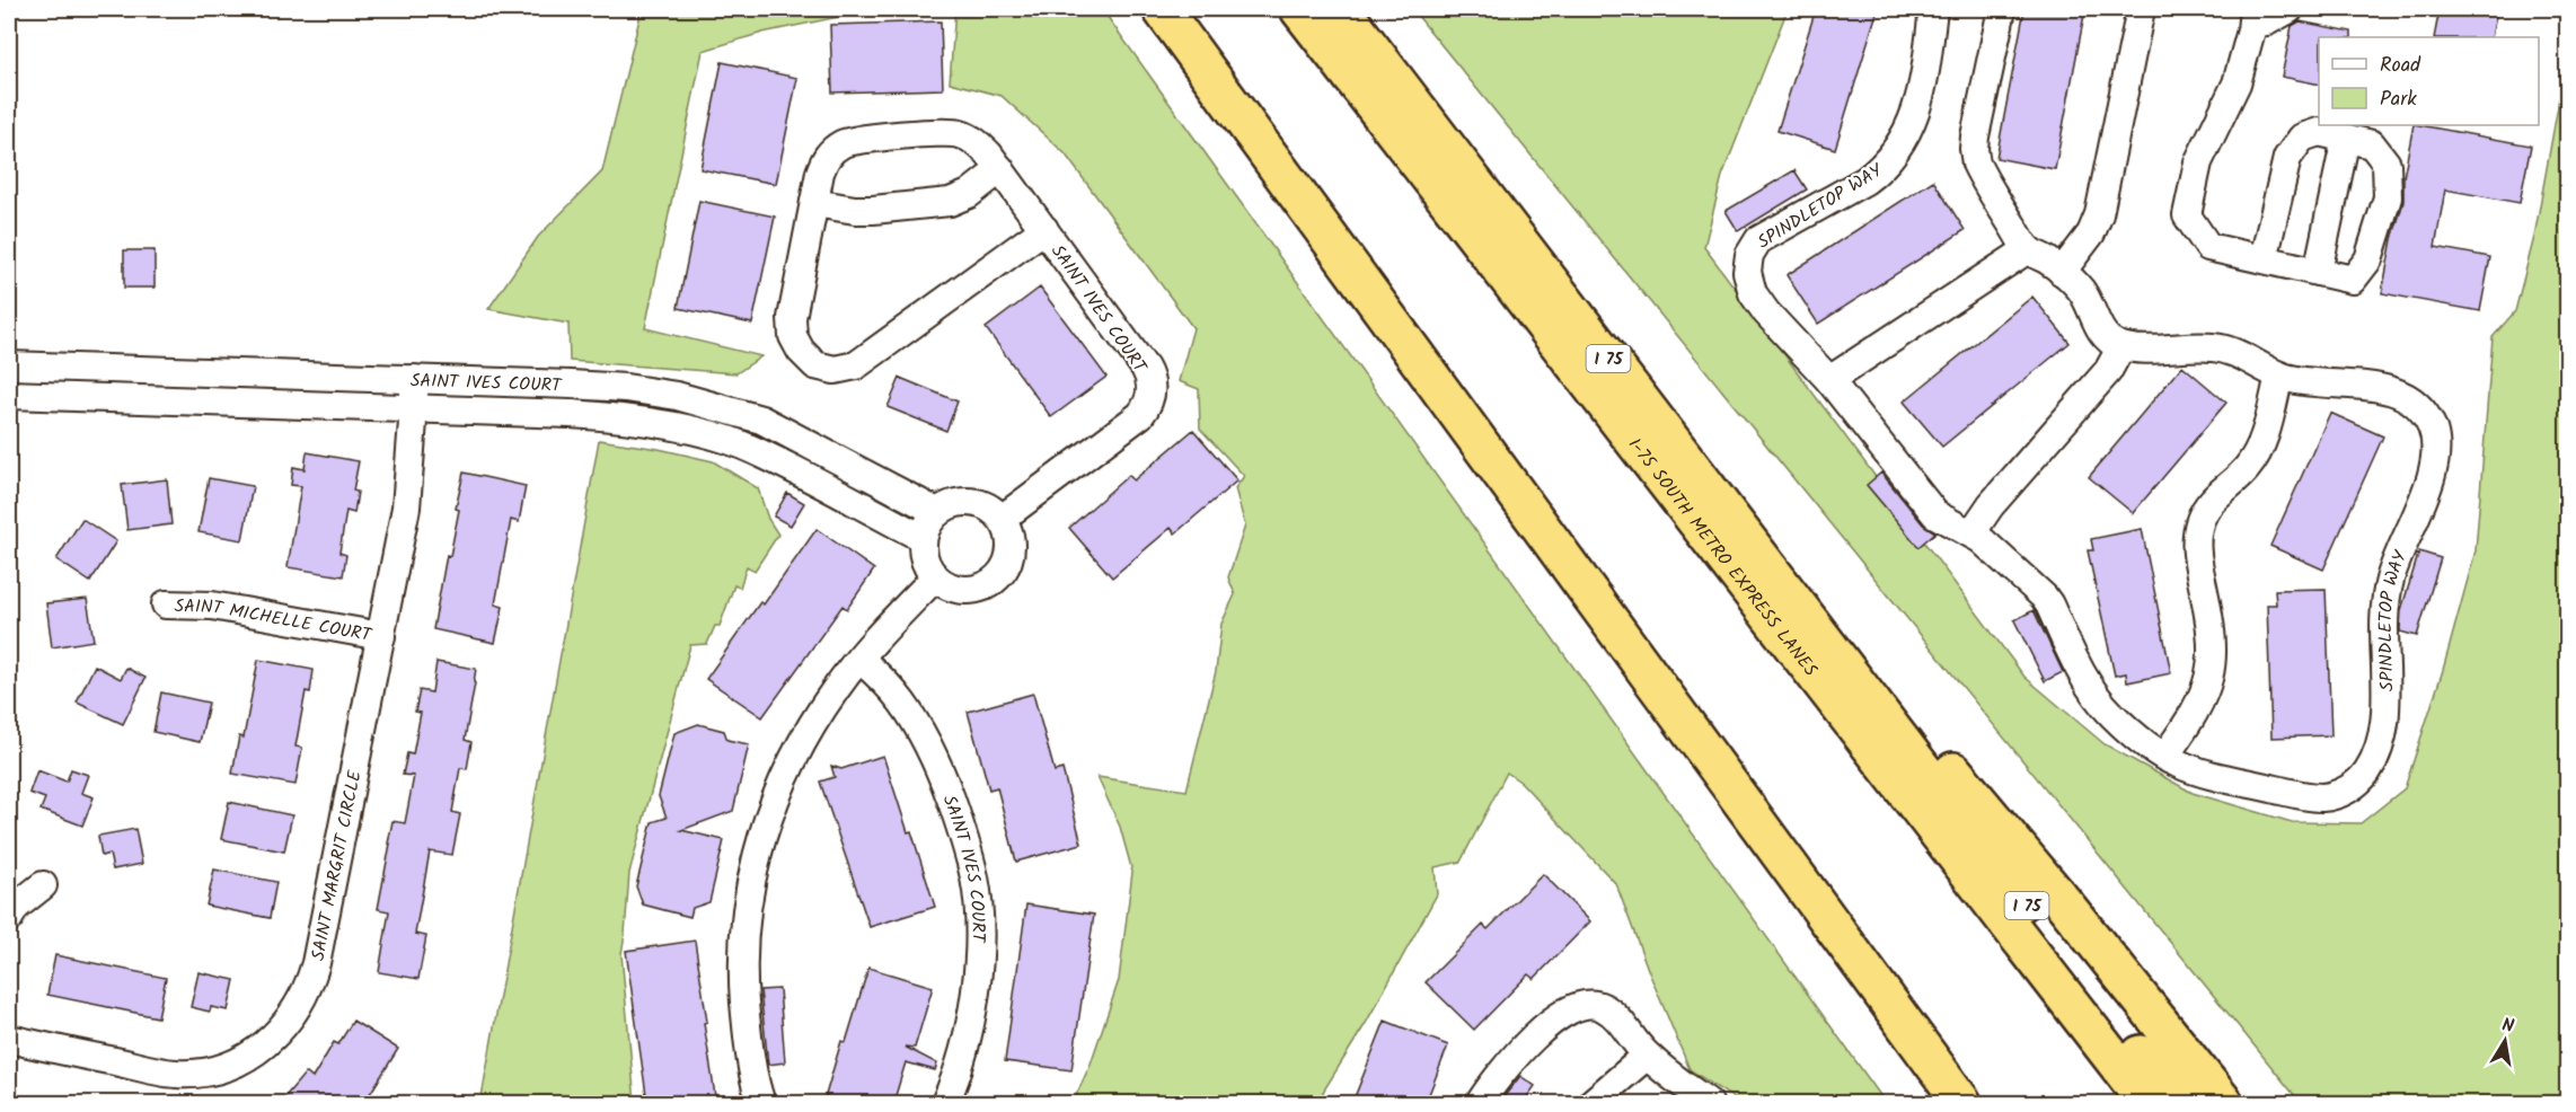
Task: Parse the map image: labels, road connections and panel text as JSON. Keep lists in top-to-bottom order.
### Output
{
  "streets": {
    "highway": ["I 75", "I-75 SOUTH METRO EXPRESS LANES"],
    "street": [
      "SPINDLETOP WAY",
      "SAINT IVES COURT",
      "SAINT MICHELLE COURT",
      "SAINT MARGRIT CIRCLE"
    ]
  },
  "crossings": [
    ["SAINT IVES COURT", "SAINT MARGRIT CIRCLE"],
    ["SAINT MICHELLE COURT", "SAINT MARGRIT CIRCLE"]
  ],
  "legend": ["Road", "Park"],
  "north": "top"
}
